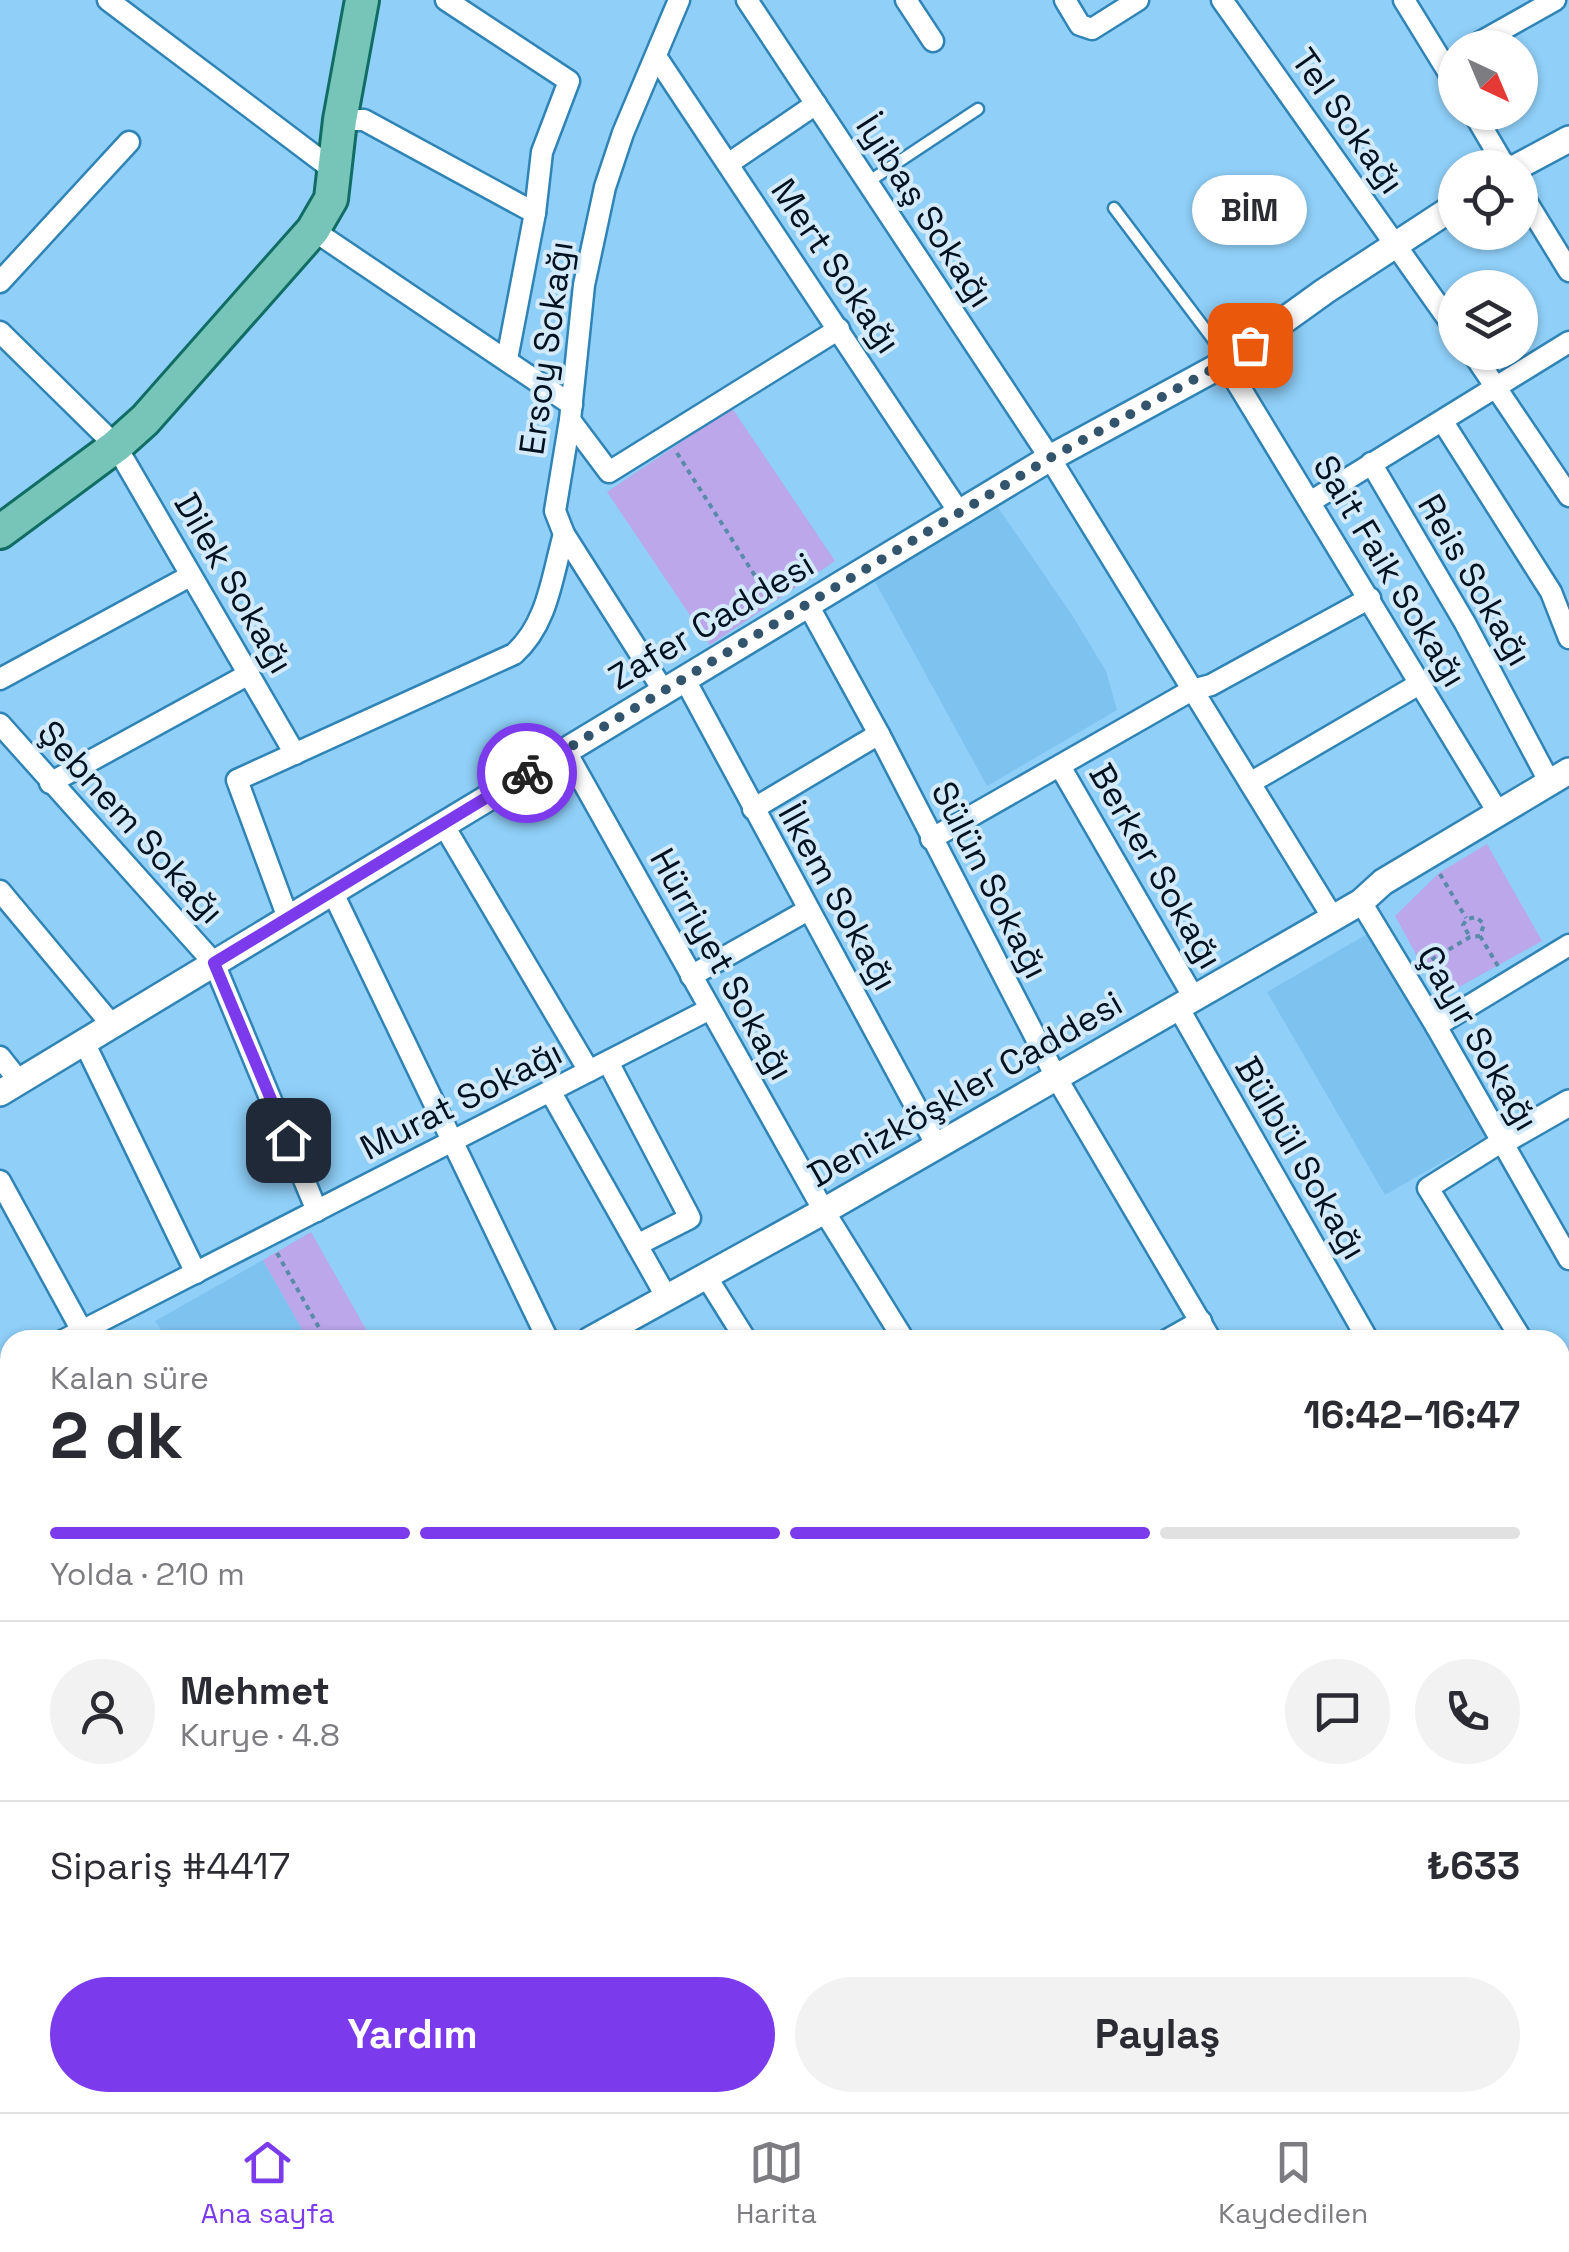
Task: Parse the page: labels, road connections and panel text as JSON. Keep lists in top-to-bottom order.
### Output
{
  "streets": {
    "street": [
      "Tel Sokağı",
      "İyibaş Sokağı",
      "Mert Sokağı",
      "Ersoy Sokağı",
      "Sait Faik Sokağı",
      "Reis Sokağı",
      "Dilek Sokağı",
      "Zafer Caddesi",
      "Şebnem Sokağı",
      "Berker Sokağı",
      "Sülün Sokağı",
      "İlkem Sokağı",
      "Hürriyet Sokağı",
      "Çayır Sokağı",
      "Denizköşkler Caddesi",
      "Murat Sokağı",
      "Bülbül Sokağı"
    ]
  },
  "crossings": [
    ["Tel Sokağı", "Zafer Caddesi"],
    ["İyibaş Sokağı", "Zafer Caddesi"],
    ["İyibaş Sokağı", "Denizköşkler Caddesi"],
    ["Mert Sokağı", "Ersoy Sokağı"],
    ["Mert Sokağı", "Zafer Caddesi"],
    ["Ersoy Sokağı", "Zafer Caddesi"],
    ["Ersoy Sokağı", "İlkem Sokağı"],
    ["Sait Faik Sokağı", "Zafer Caddesi"],
    ["Sait Faik Sokağı", "Denizköşkler Caddesi"],
    ["Reis Sokağı", "Denizköşkler Caddesi"],
    ["Zafer Caddesi", "Şebnem Sokağı"],
    ["Zafer Caddesi", "Sülün Sokağı"],
    ["Zafer Caddesi", "İlkem Sokağı"],
    ["Zafer Caddesi", "Hürriyet Sokağı"],
    ["Şebnem Sokağı", "Murat Sokağı"],
    ["Berker Sokağı", "Denizköşkler Caddesi"],
    ["Berker Sokağı", "Bülbül Sokağı"],
    ["Sülün Sokağı", "Denizköşkler Caddesi"],
    ["İlkem Sokağı", "Denizköşkler Caddesi"],
    ["Hürriyet Sokağı", "Denizköşkler Caddesi"],
    ["Hürriyet Sokağı", "Murat Sokağı"],
    ["Çayır Sokağı", "Denizköşkler Caddesi"],
    ["Denizköşkler Caddesi", "Bülbül Sokağı"]
  ],
  "places": ["BİM"],
  "north": "bottom right",
  "page": {
    "bubble": "BİM",
    "heading": ["2 dk", "Kalan süre", "16:42–16:47"],
    "panel": [
      "Mehmet",
      "Kurye · 4.8",
      "Sipariş #4417",
      "₺633"
    ],
    "bar": "Yolda · 210 m",
    "buttons": ["Yardım", "Paylaş"],
    "tabs": ["Ana sayfa", "Harita", "Kaydedilen"]
  }
}
